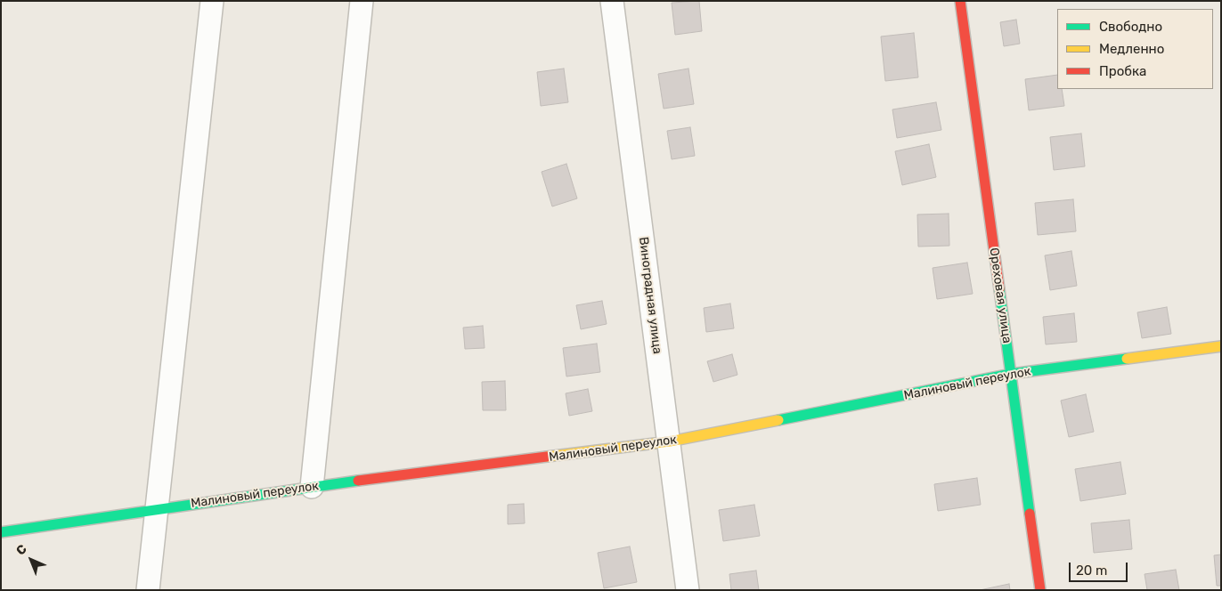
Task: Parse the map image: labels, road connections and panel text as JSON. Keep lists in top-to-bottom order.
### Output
{
  "streets": {
    "street": ["Виноградная улица", "Ореховая улица", "Малиновый переулок"]
  },
  "crossings": [
    ["Виноградная улица", "Малиновый переулок"],
    ["Ореховая улица", "Малиновый переулок"]
  ],
  "legend": ["Свободно", "Медленно", "Пробка"],
  "scale_bar": "20 m",
  "north": "top left"
}
